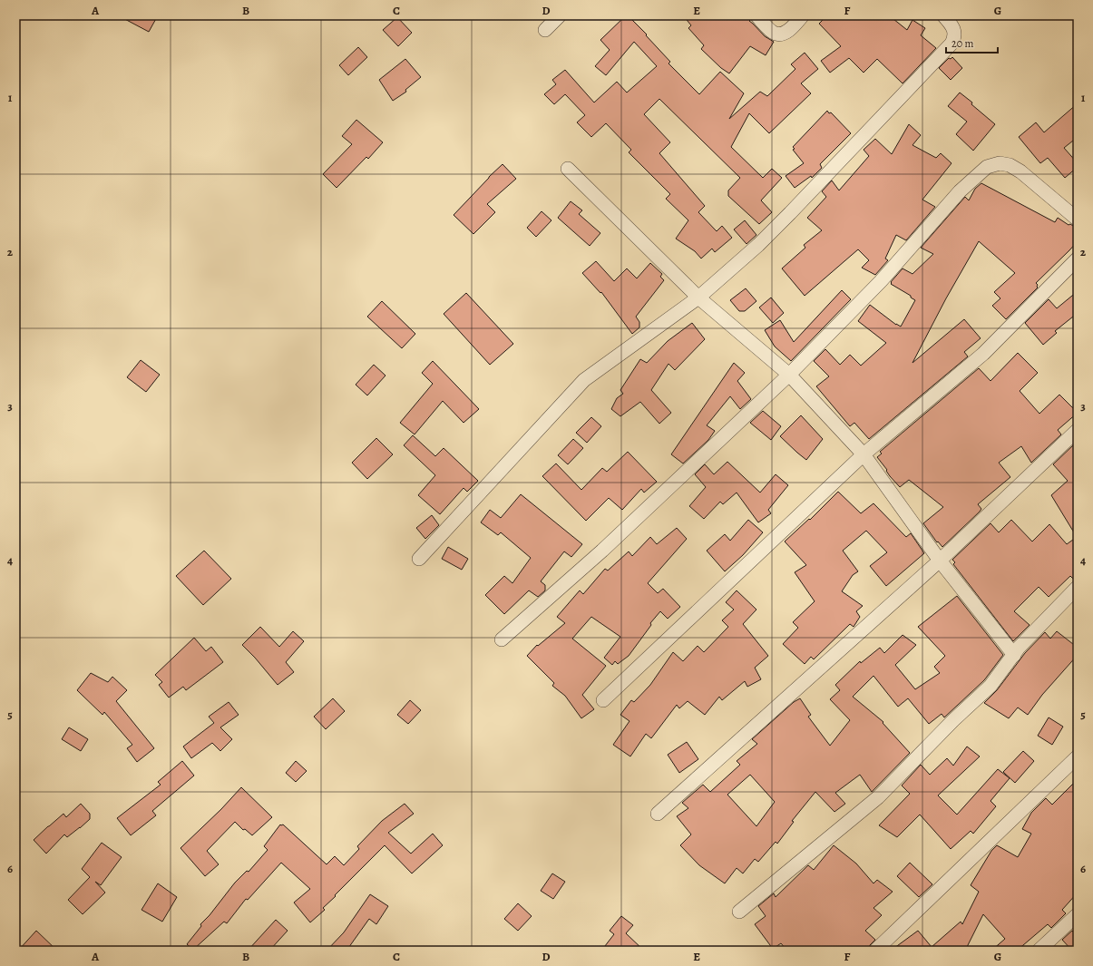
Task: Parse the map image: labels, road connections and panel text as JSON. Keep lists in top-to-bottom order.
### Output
{
  "scale_bar": "20 m",
  "grid": {
    "columns": [
      "A",
      "B",
      "C",
      "D",
      "E",
      "F",
      "G"
    ],
    "rows": [
      "1",
      "2",
      "3",
      "4",
      "5",
      "6"
    ]
  }
}
